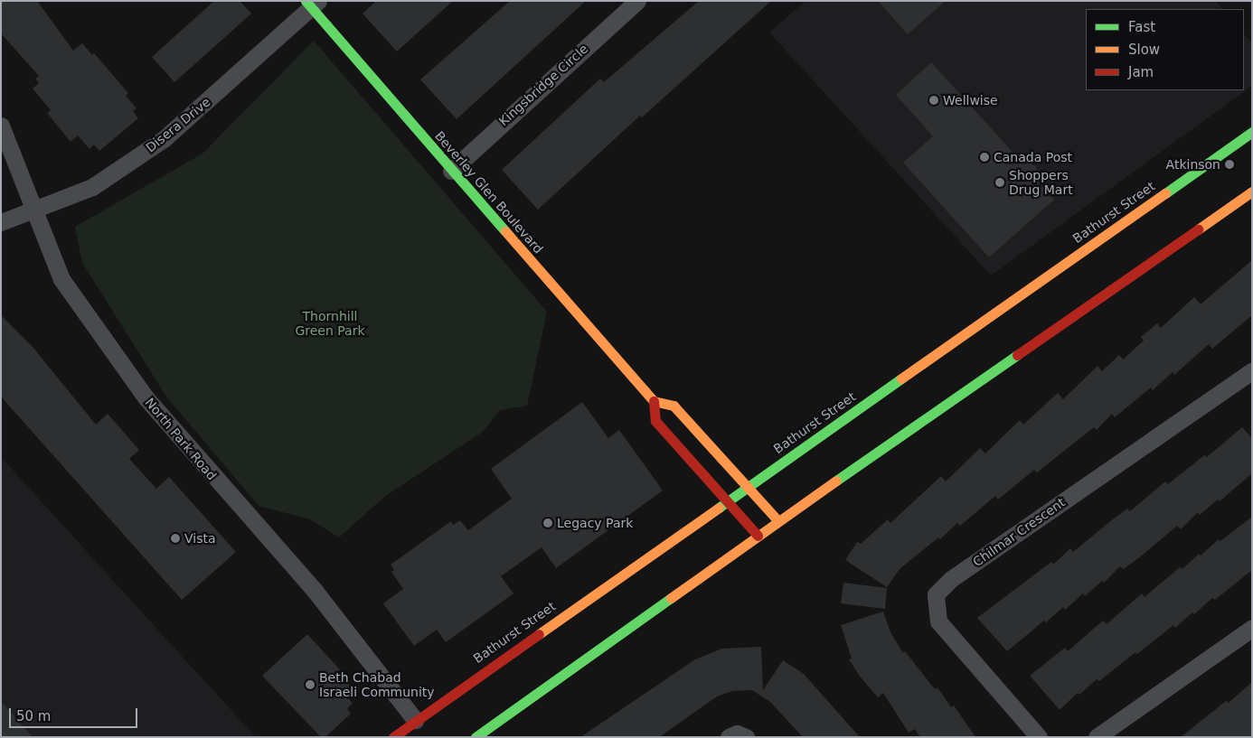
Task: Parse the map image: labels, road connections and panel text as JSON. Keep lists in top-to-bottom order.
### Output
{
  "streets": {
    "main road": ["Beverley Glen Boulevard", "Bathurst Street"],
    "street": [
      "Kingsbridge Circle",
      "Disera Drive",
      "North Park Road",
      "Chilmar Crescent"
    ]
  },
  "crossings": [
    ["Kingsbridge Circle", "Beverley Glen Boulevard"],
    ["Disera Drive", "Beverley Glen Boulevard"],
    ["Disera Drive", "North Park Road"],
    ["Bathurst Street", "North Park Road"]
  ],
  "parks": ["Thornhill Green Park"],
  "places": [
    "Wellwise",
    "Canada Post",
    "Atkinson",
    "Shoppers Drug Mart",
    "Legacy Park",
    "Vista",
    "Beth Chabad Israeli Community"
  ],
  "legend": ["Fast", "Slow", "Jam"],
  "scale_bar": "50 m"
}
